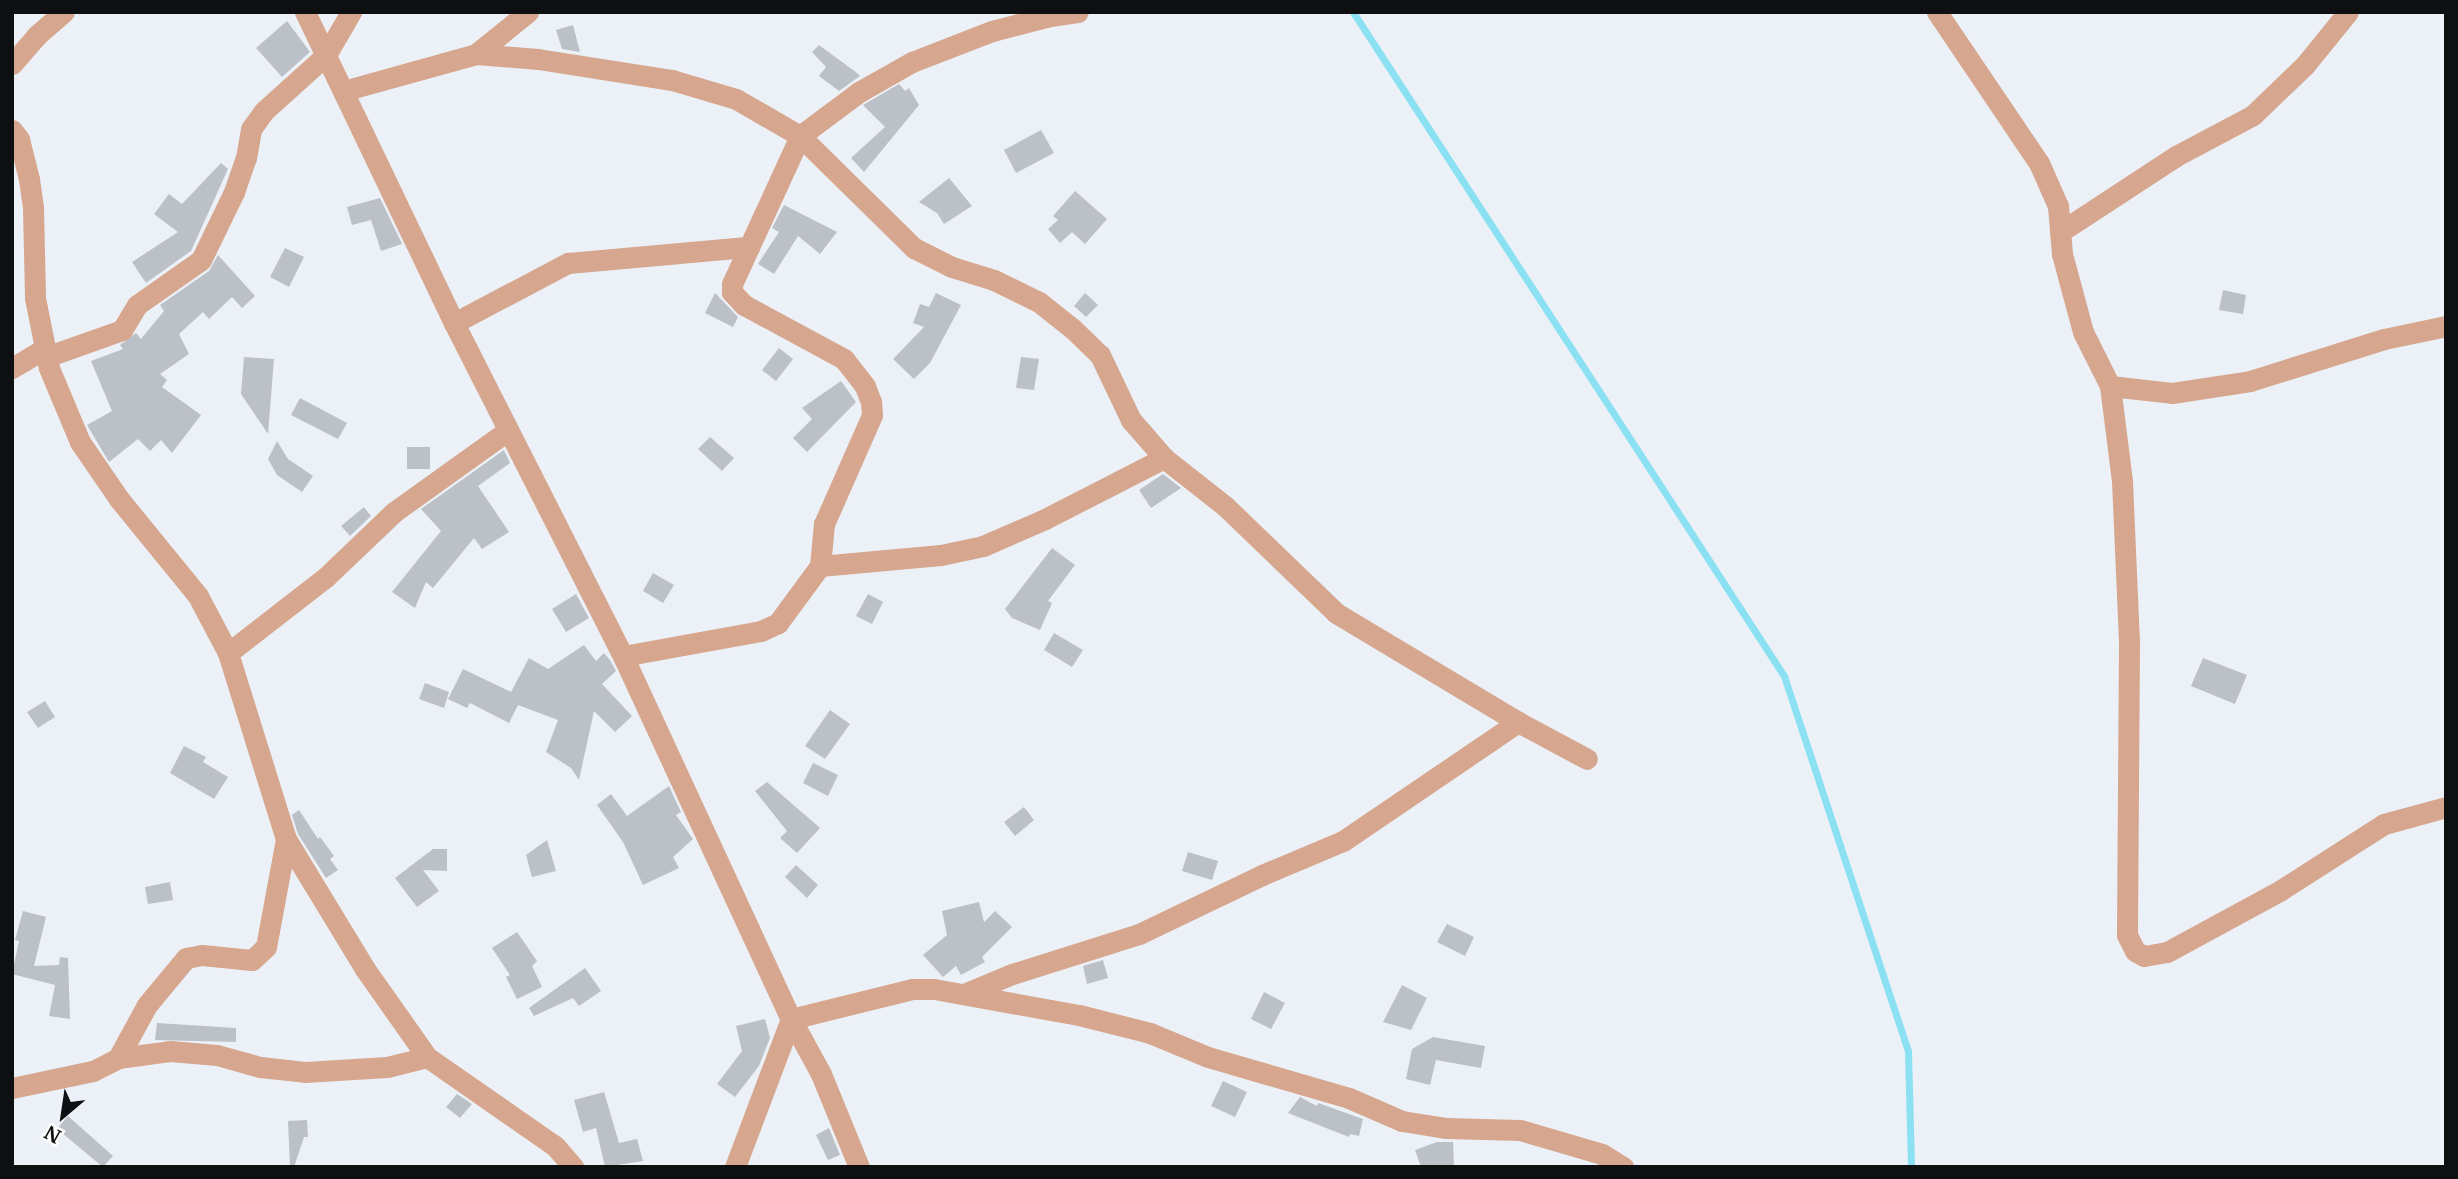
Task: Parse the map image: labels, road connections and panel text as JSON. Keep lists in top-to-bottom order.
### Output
{
  "north": "bottom left"
}
